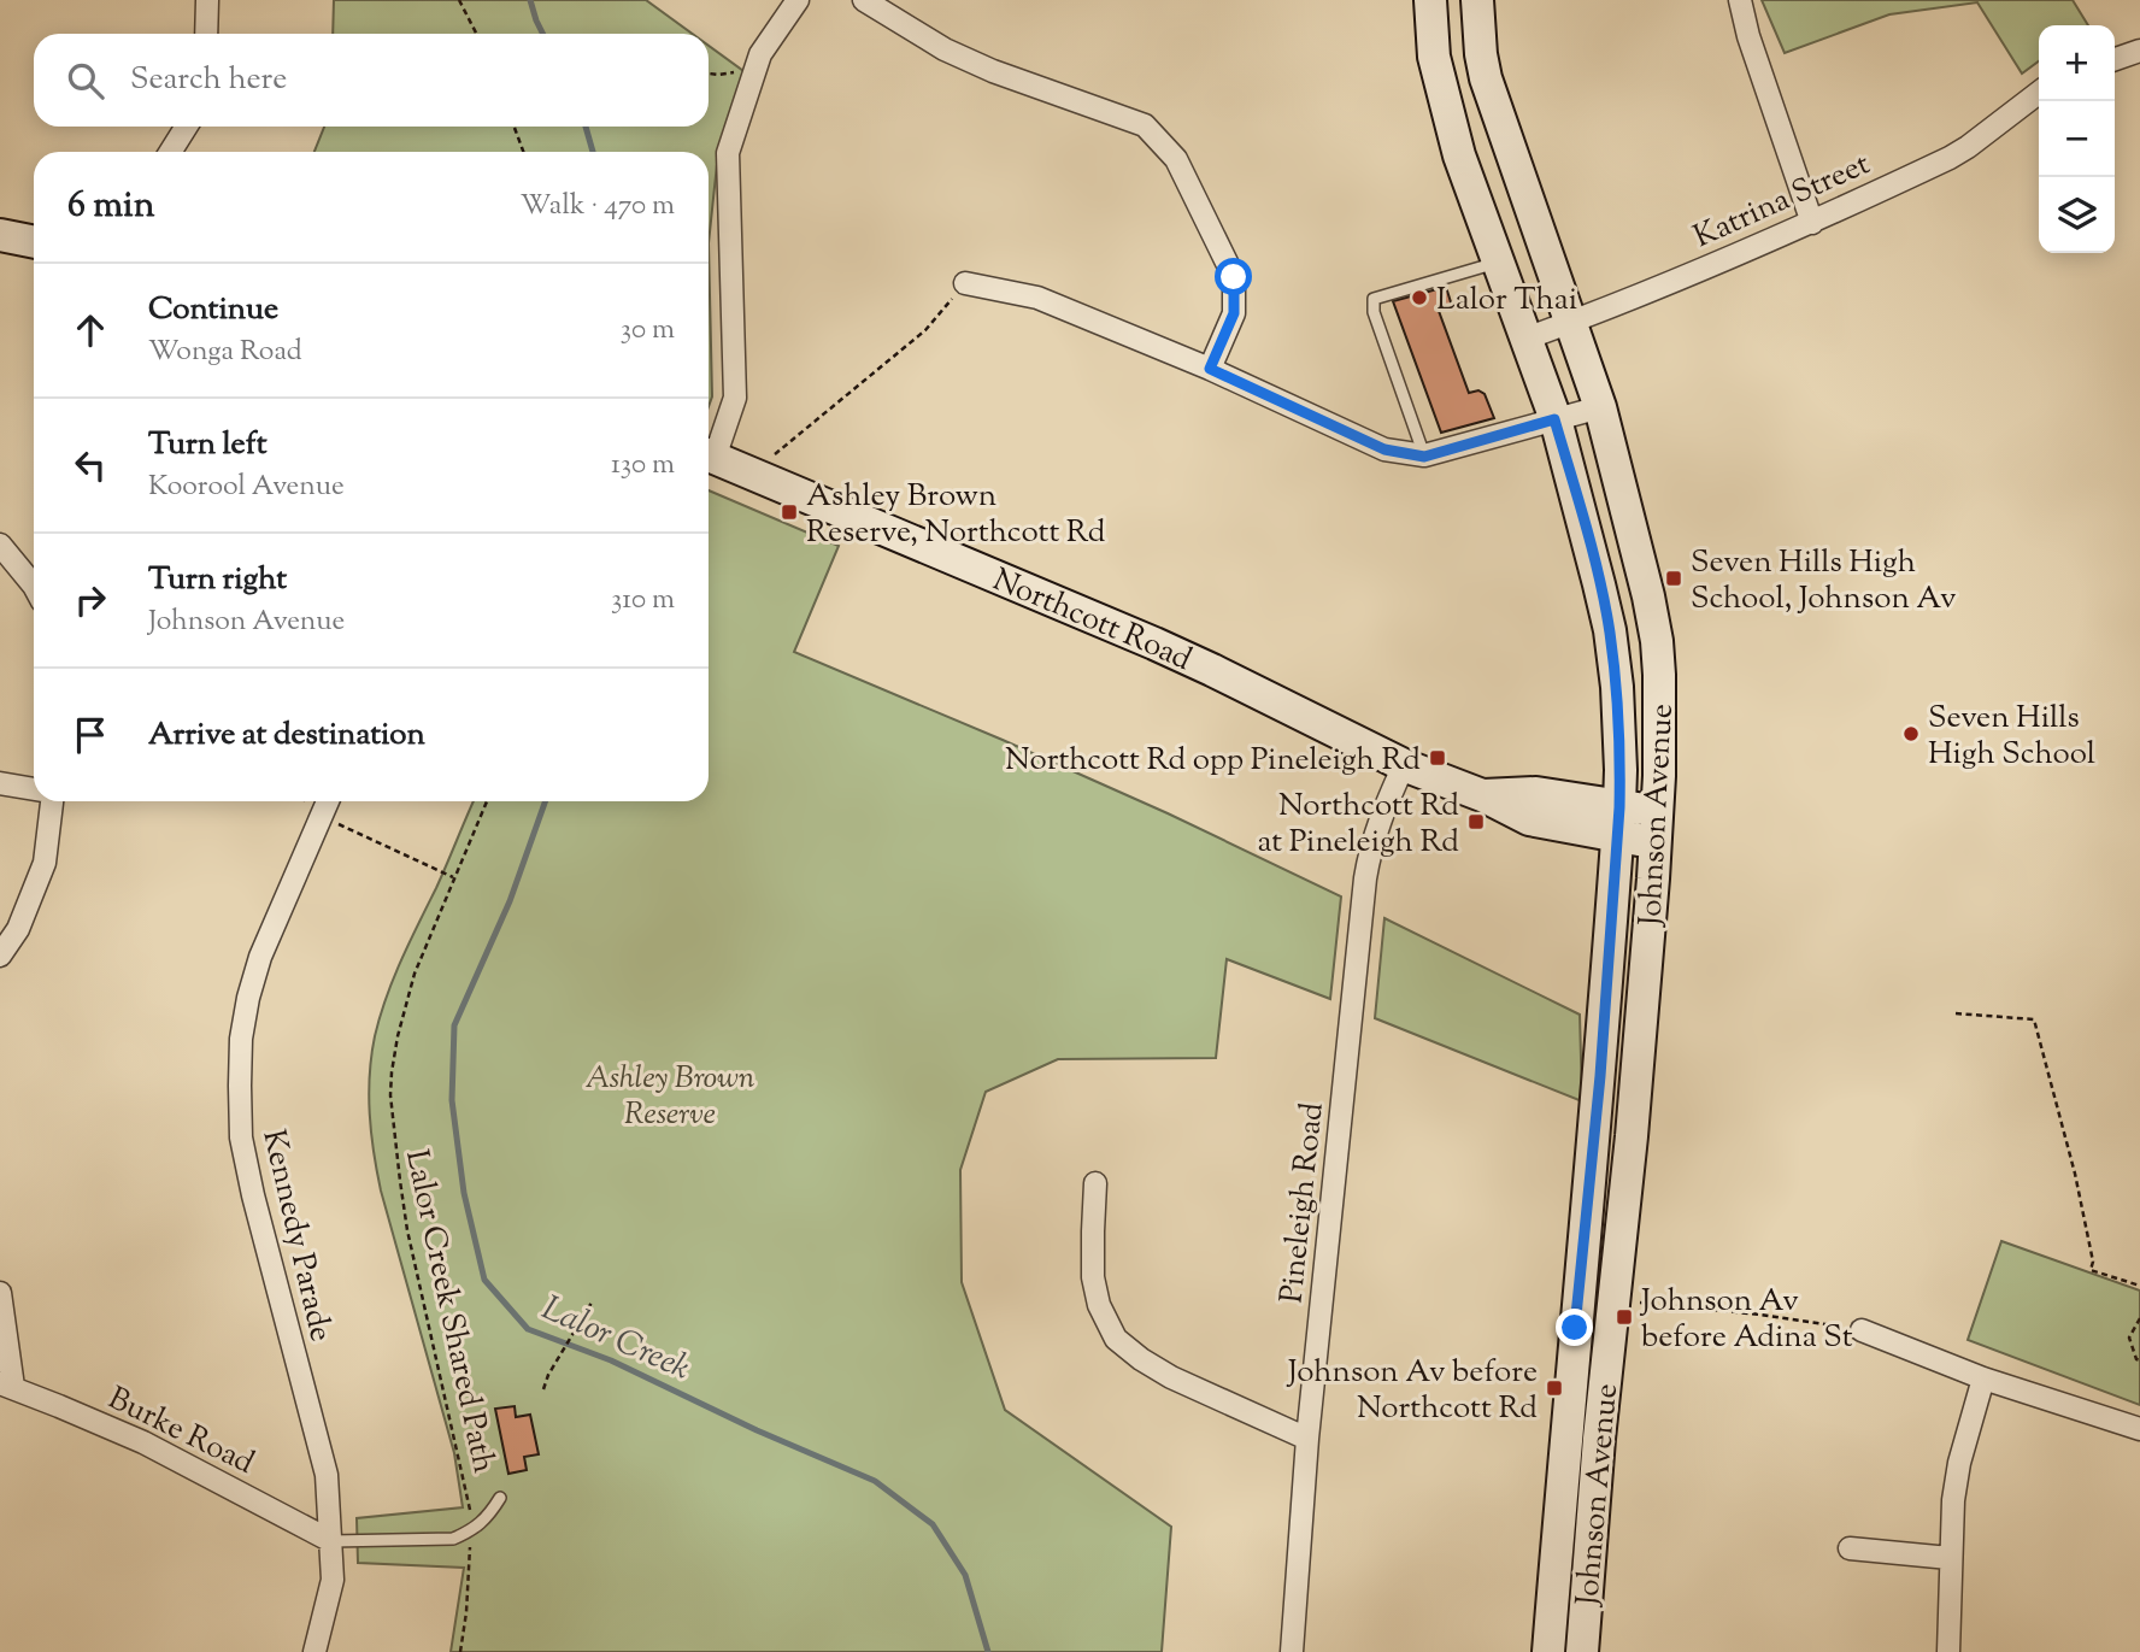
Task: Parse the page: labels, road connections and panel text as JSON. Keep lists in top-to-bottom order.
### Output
{
  "streets": {
    "main road": ["Northcott Road", "Johnson Avenue"],
    "street": [
      "Katrina Street",
      "Pineleigh Road",
      "Kennedy Parade",
      "Burke Road"
    ],
    "path": ["Lalor Creek Shared Path"]
  },
  "crossings": [
    ["Katrina Street", "Johnson Avenue"],
    ["Northcott Road", "Johnson Avenue"],
    ["Northcott Road", "Pineleigh Road"],
    ["Kennedy Parade", "Burke Road"]
  ],
  "water": ["Lalor Creek"],
  "parks": ["Ashley Brown Reserve"],
  "places": {
    "other": ["Lalor Thai", "Seven Hills High School"],
    "transit": [
      "Ashley Brown Reserve, Northcott Rd",
      "Seven Hills High School, Johnson Av",
      "Northcott Rd opp Pineleigh Rd",
      "Northcott Rd at Pineleigh Rd",
      "Johnson Av before Adina St",
      "Johnson Av before Northcott Rd"
    ]
  },
  "page": {
    "map_buttons": ["+", "−"],
    "search": "Search here",
    "heading": ["6 min", "Walk · 470 m"],
    "list": [
      ["Continue", "Wonga Road", "30 m"],
      ["Turn left", "Koorool Avenue", "130 m"],
      ["Turn right", "Johnson Avenue", "310 m"],
      "Arrive at destination"
    ]
  }
}
